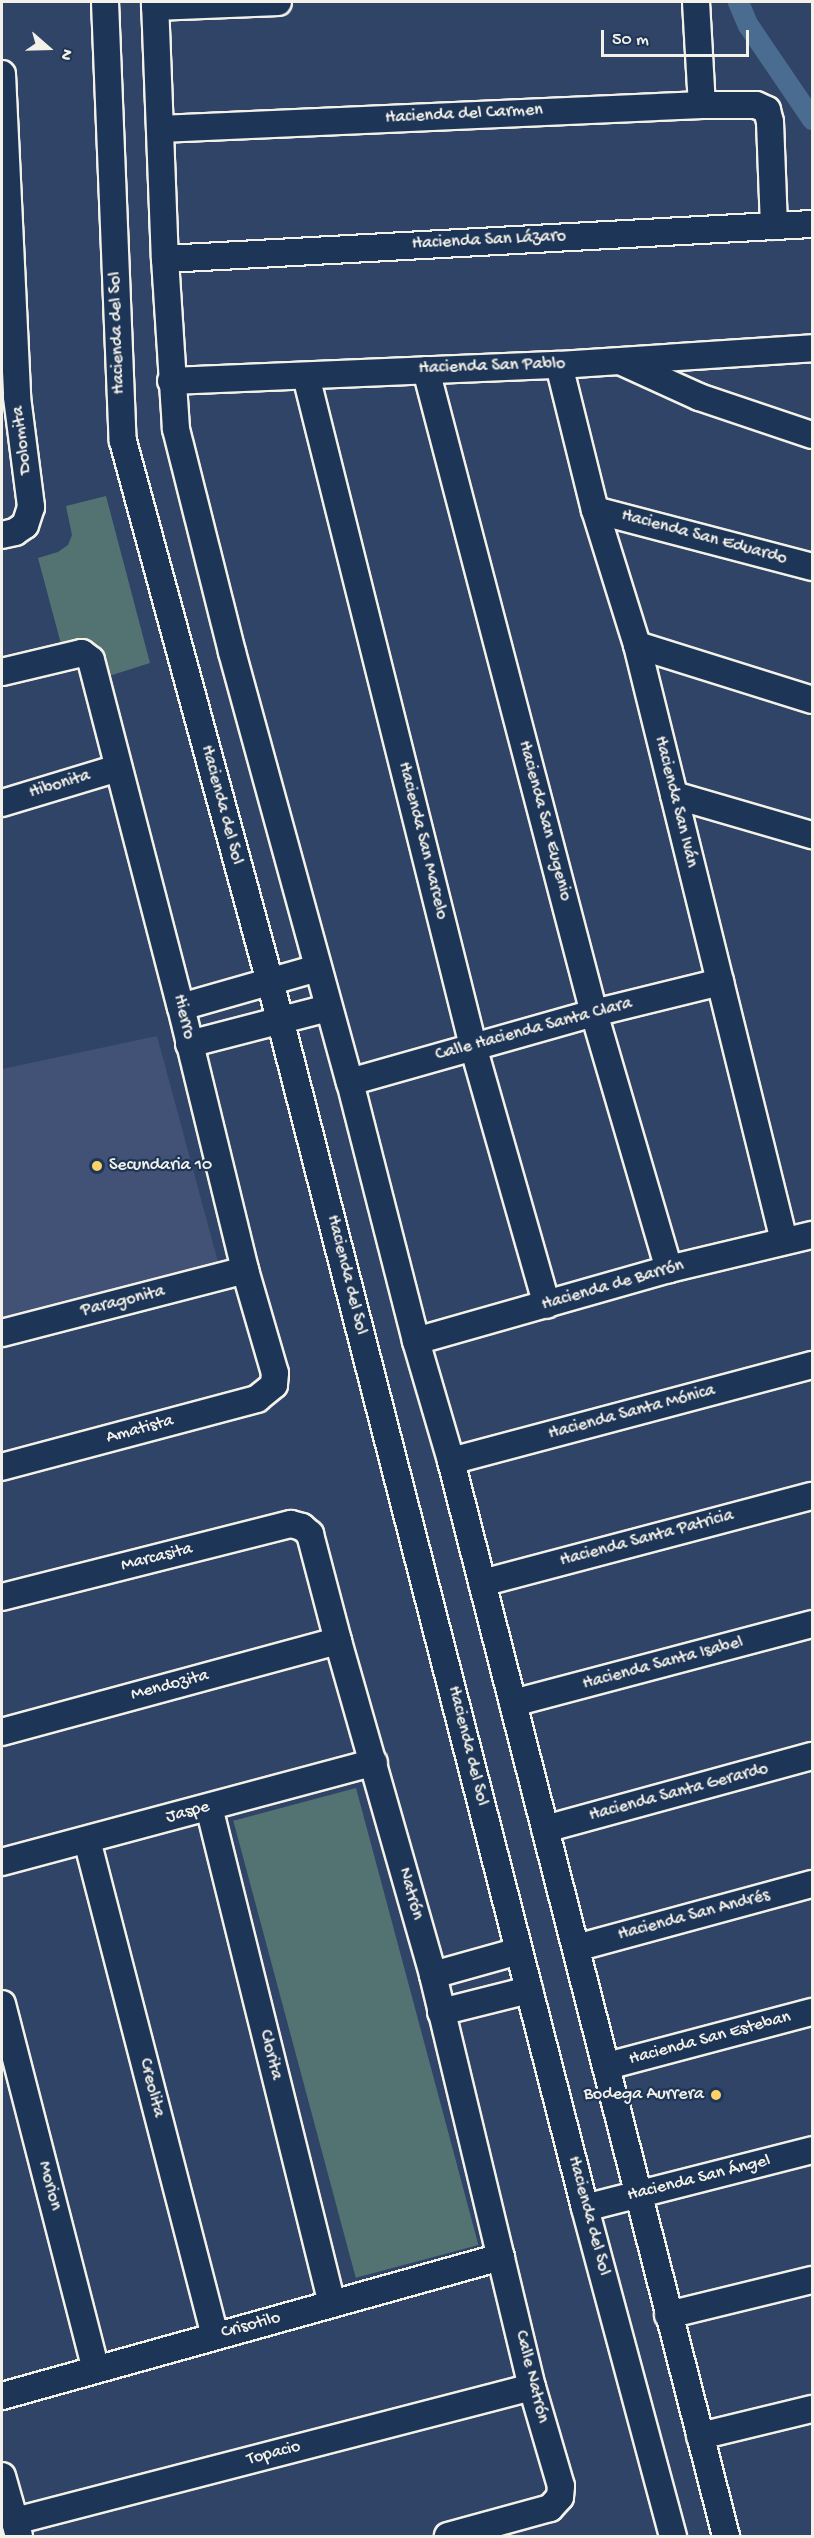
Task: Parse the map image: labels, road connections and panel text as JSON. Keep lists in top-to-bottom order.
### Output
{
  "streets": {
    "street": [
      "Hacienda del Carmen",
      "Hacienda San Lázaro",
      "Hacienda del Sol",
      "Hacienda San Pablo",
      "Dolomita",
      "Hacienda San Eduardo",
      "Hibonita",
      "Hacienda San Iván",
      "Hacienda San Eugenio",
      "Hacienda San Marcelo",
      "Hierro",
      "Calle Hacienda Santa Clara",
      "Hacienda de Barrón",
      "Paragonita",
      "Hacienda Santa Mónica",
      "Amatista",
      "Hacienda Santa Patricia",
      "Marcasita",
      "Hacienda Santa Isabel",
      "Mendozita",
      "Hacienda Santa Gerardo",
      "Jaspe",
      "Natrón",
      "Hacienda San Andrés",
      "Hacienda San Esteban",
      "Clorita",
      "Creolita",
      "Hacienda San Ángel",
      "Morion",
      "Crisotilo",
      "Calle Natrón",
      "Topacio"
    ]
  },
  "crossings": [
    ["Hacienda del Carmen", "Hacienda San Lázaro"],
    ["Hacienda del Sol", "Hacienda San Ángel"],
    ["Hacienda San Pablo", "Hacienda San Iván"],
    ["Hacienda San Pablo", "Hacienda San Eugenio"],
    ["Hacienda San Pablo", "Hacienda San Marcelo"],
    ["Hacienda San Eduardo", "Hacienda San Iván"],
    ["Hibonita", "Hierro"],
    ["Hacienda San Iván", "Calle Hacienda Santa Clara"],
    ["Hacienda San Iván", "Hacienda de Barrón"],
    ["Hacienda San Eugenio", "Calle Hacienda Santa Clara"],
    ["Hacienda San Eugenio", "Hacienda de Barrón"],
    ["Hacienda San Marcelo", "Calle Hacienda Santa Clara"],
    ["Hacienda San Marcelo", "Hacienda de Barrón"],
    ["Hierro", "Paragonita"],
    ["Hierro", "Amatista"],
    ["Marcasita", "Natrón"],
    ["Mendozita", "Natrón"],
    ["Jaspe", "Natrón"],
    ["Jaspe", "Clorita"],
    ["Jaspe", "Creolita"],
    ["Natrón", "Crisotilo"],
    ["Natrón", "Calle Natrón"],
    ["Clorita", "Crisotilo"],
    ["Creolita", "Crisotilo"],
    ["Morion", "Crisotilo"],
    ["Crisotilo", "Calle Natrón"],
    ["Calle Natrón", "Topacio"]
  ],
  "places": ["Secundaria 10", "Bodega Aurrera"],
  "scale_bar": "50 m",
  "north": "right"
}
